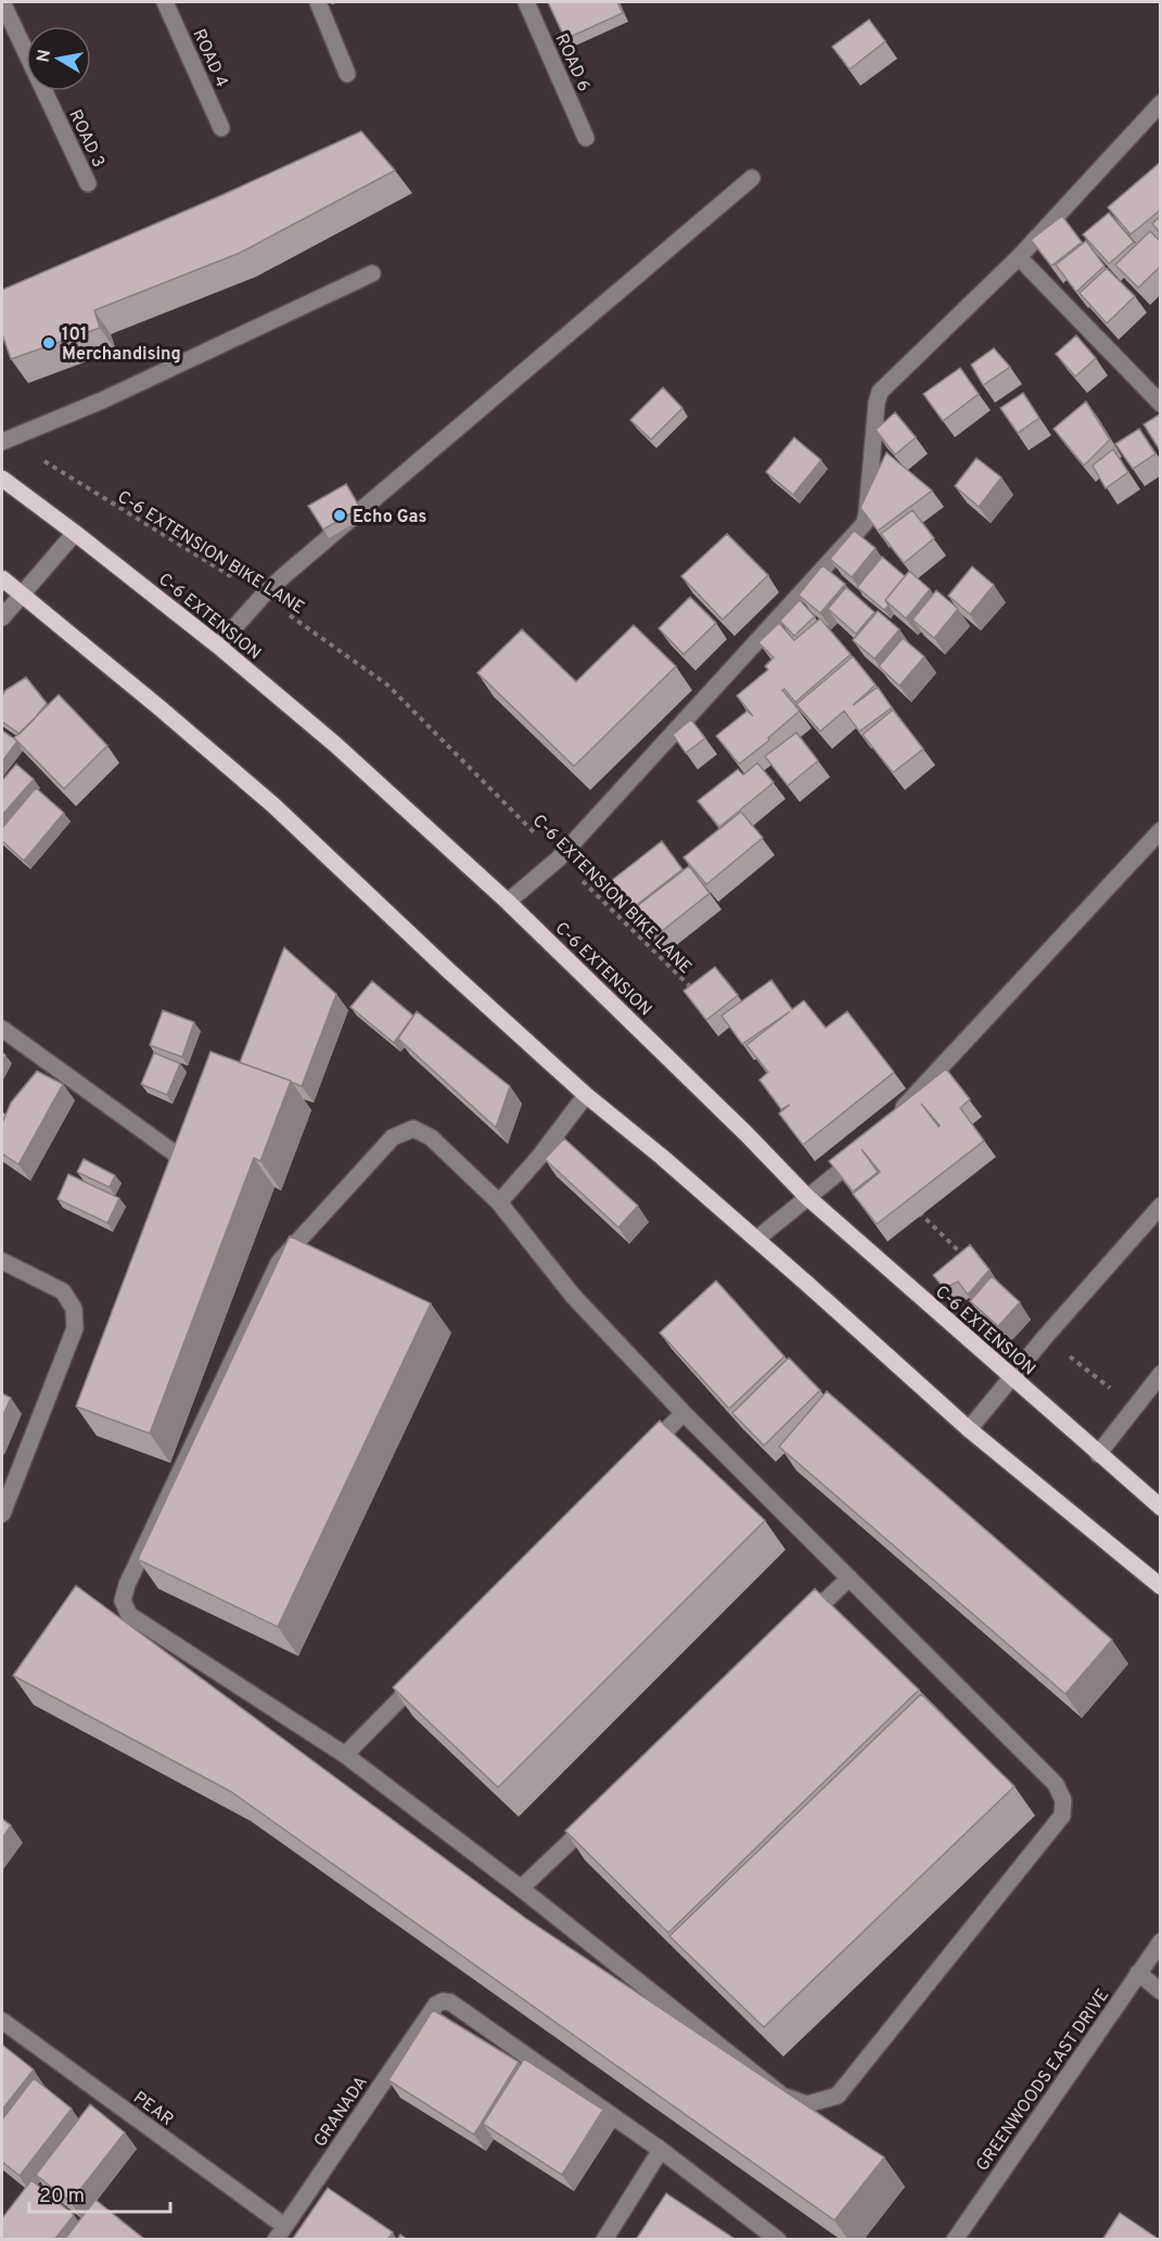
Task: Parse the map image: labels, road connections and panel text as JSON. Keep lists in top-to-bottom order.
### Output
{
  "streets": {
    "main road": ["C-6 EXTENSION"],
    "street": [
      "ROAD 4",
      "ROAD 6",
      "ROAD 3",
      "GREENWOODS EAST DRIVE",
      "PEAR",
      "GRANADA"
    ],
    "path": ["C-6 EXTENSION BIKE LANE"]
  },
  "crossings": [
    ["PEAR", "GRANADA"]
  ],
  "places": ["101 Merchandising", "Echo Gas"],
  "scale_bar": "20 m",
  "north": "left"
}
